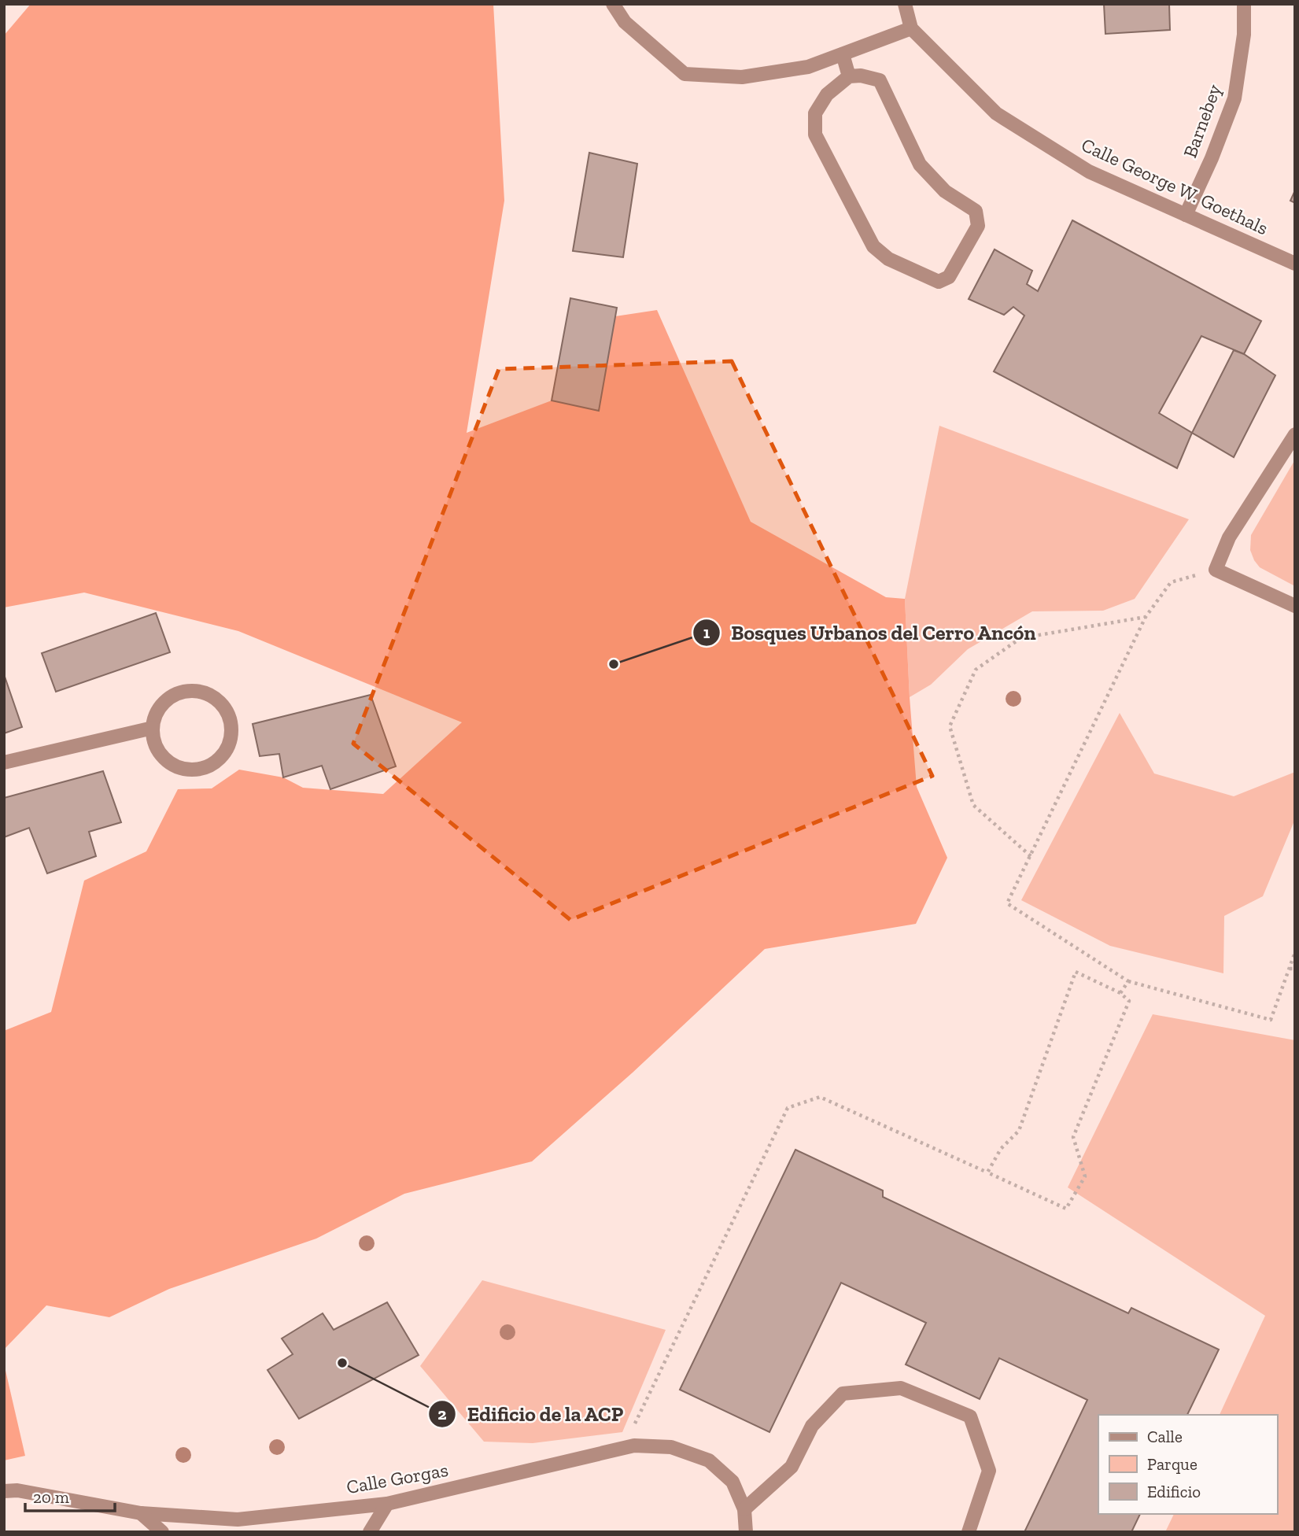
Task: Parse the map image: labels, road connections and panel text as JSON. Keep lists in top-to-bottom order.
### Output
{
  "streets": {
    "street": ["Barnebey", "Calle George W. Goethals", "Calle Gorgas"]
  },
  "crossings": [
    ["Barnebey", "Calle George W. Goethals"]
  ],
  "places": ["Bosques Urbanos del Cerro Ancón", "Edificio de la ACP"],
  "legend": ["Calle", "Parque", "Edificio"],
  "scale_bar": "20 m"
}
